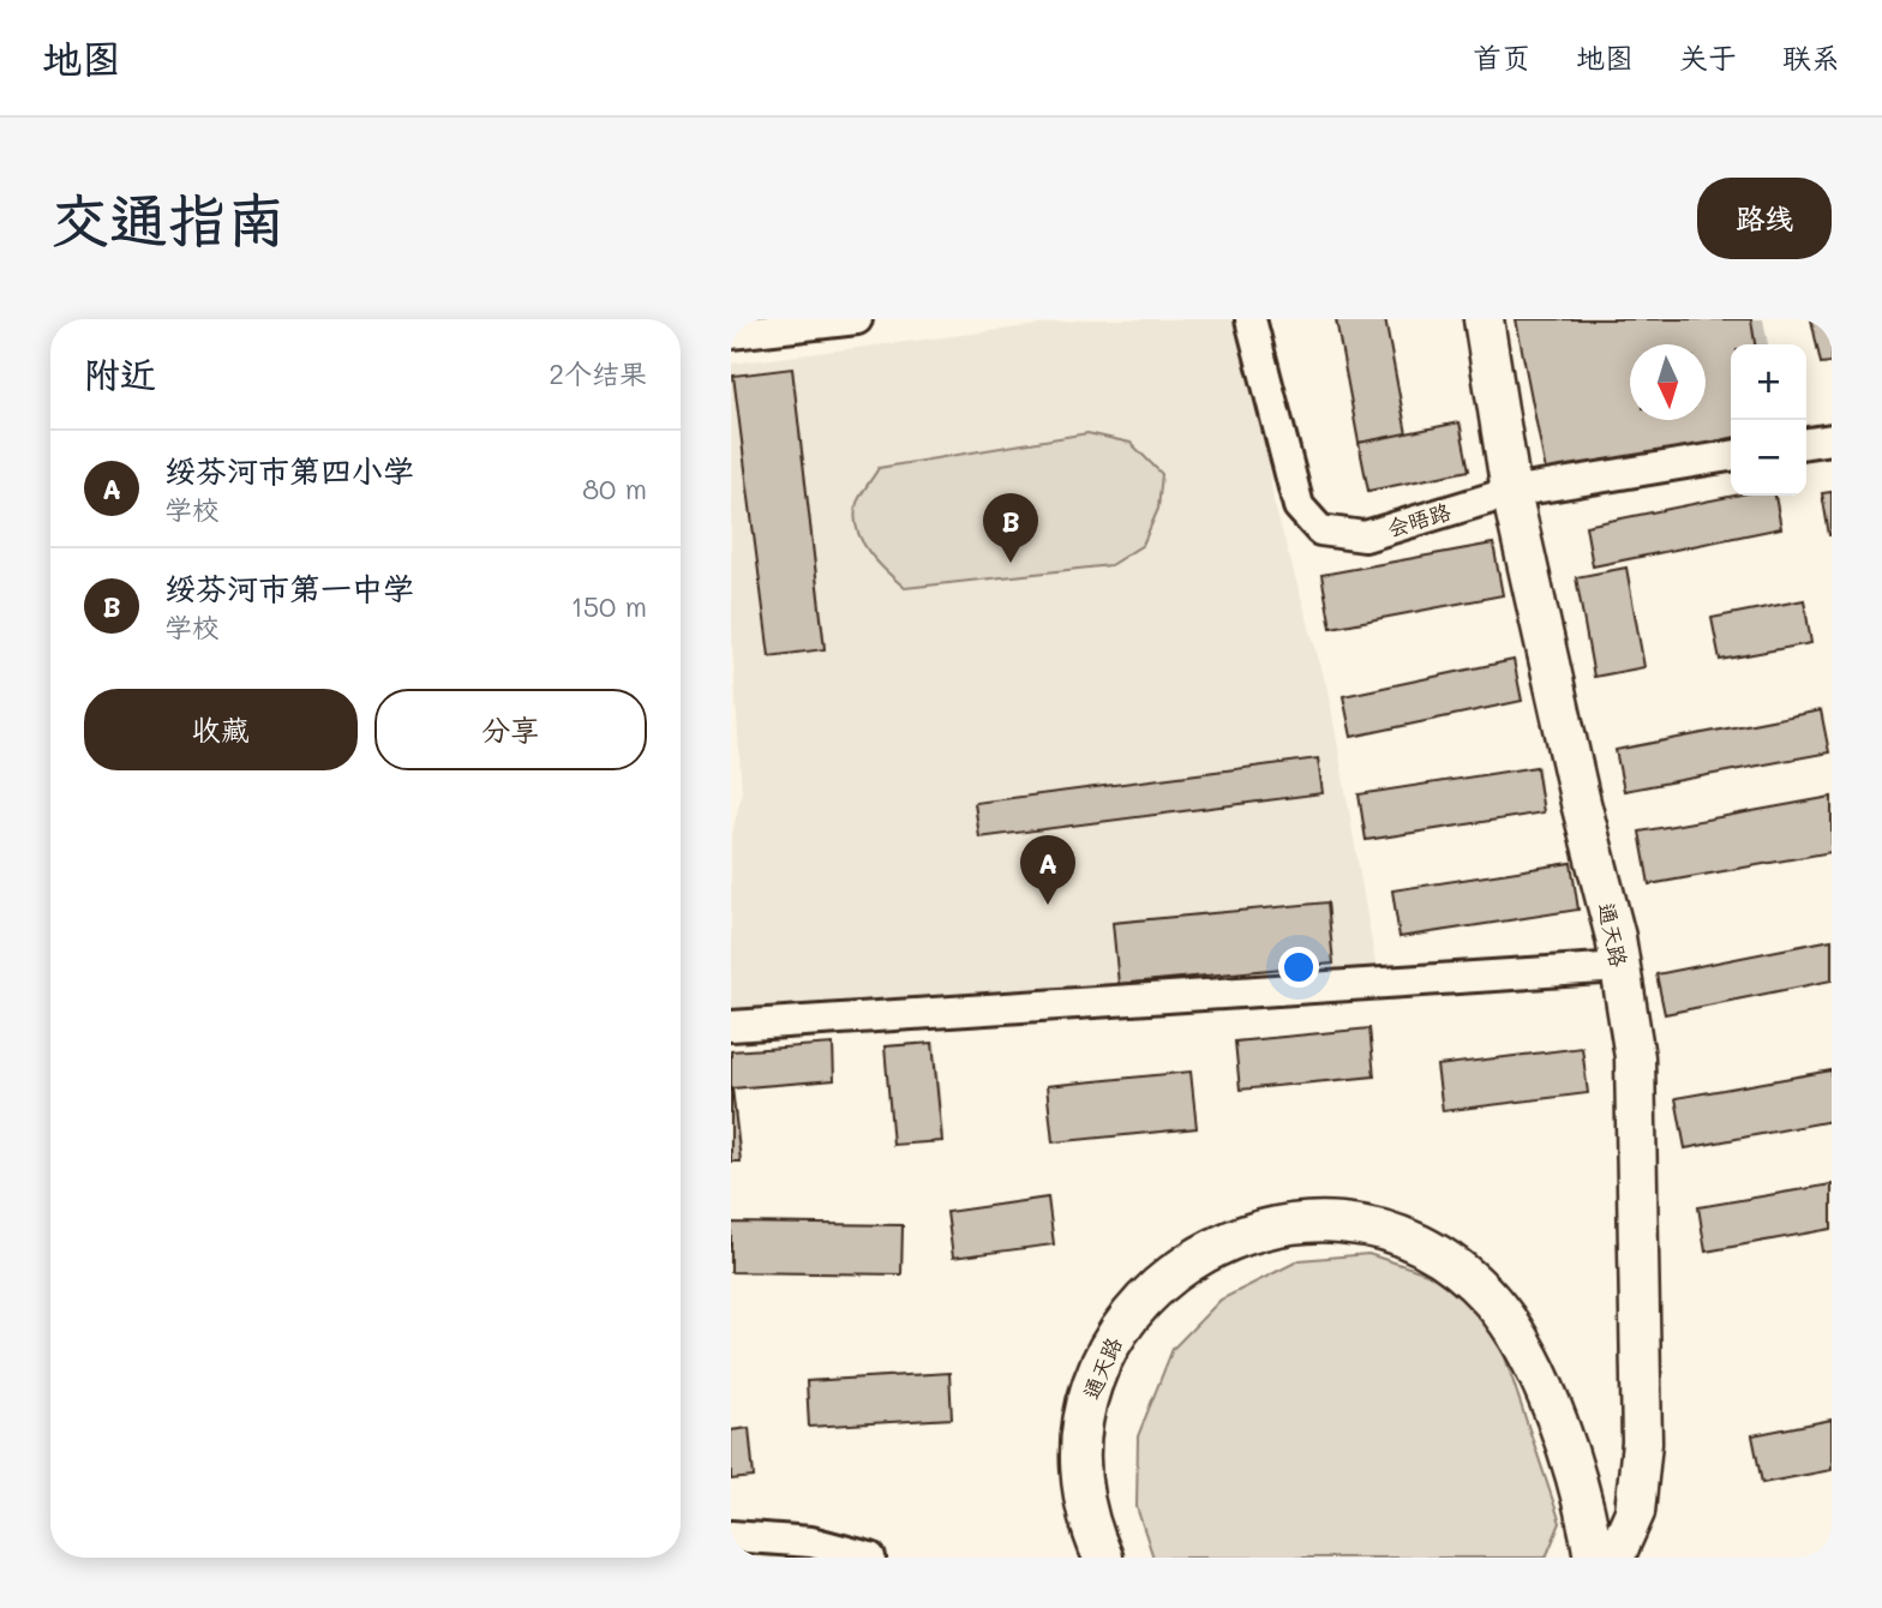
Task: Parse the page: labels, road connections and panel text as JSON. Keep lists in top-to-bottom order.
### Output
{
  "streets": {
    "main road": ["通天路"],
    "street": ["会晤路"]
  },
  "crossings": [
    ["会晤路", "通天路"]
  ],
  "north": "bottom",
  "page": {
    "header": "地图",
    "nav": [
      "首页",
      "地图",
      "关于",
      "联系"
    ],
    "buttons": [
      "路线",
      ["收藏", "分享"]
    ],
    "title": "交通指南",
    "heading": ["附近", "2个结果"],
    "map_buttons": ["+", "−"],
    "list": [
      {
        "mark": "A",
        "name": "绥芬河市第四小学",
        "note": "学校",
        "value": "80 m"
      },
      {
        "mark": "B",
        "name": "绥芬河市第一中学",
        "note": "学校",
        "value": "150 m"
      }
    ],
    "pins": ["B", "A"]
  }
}
